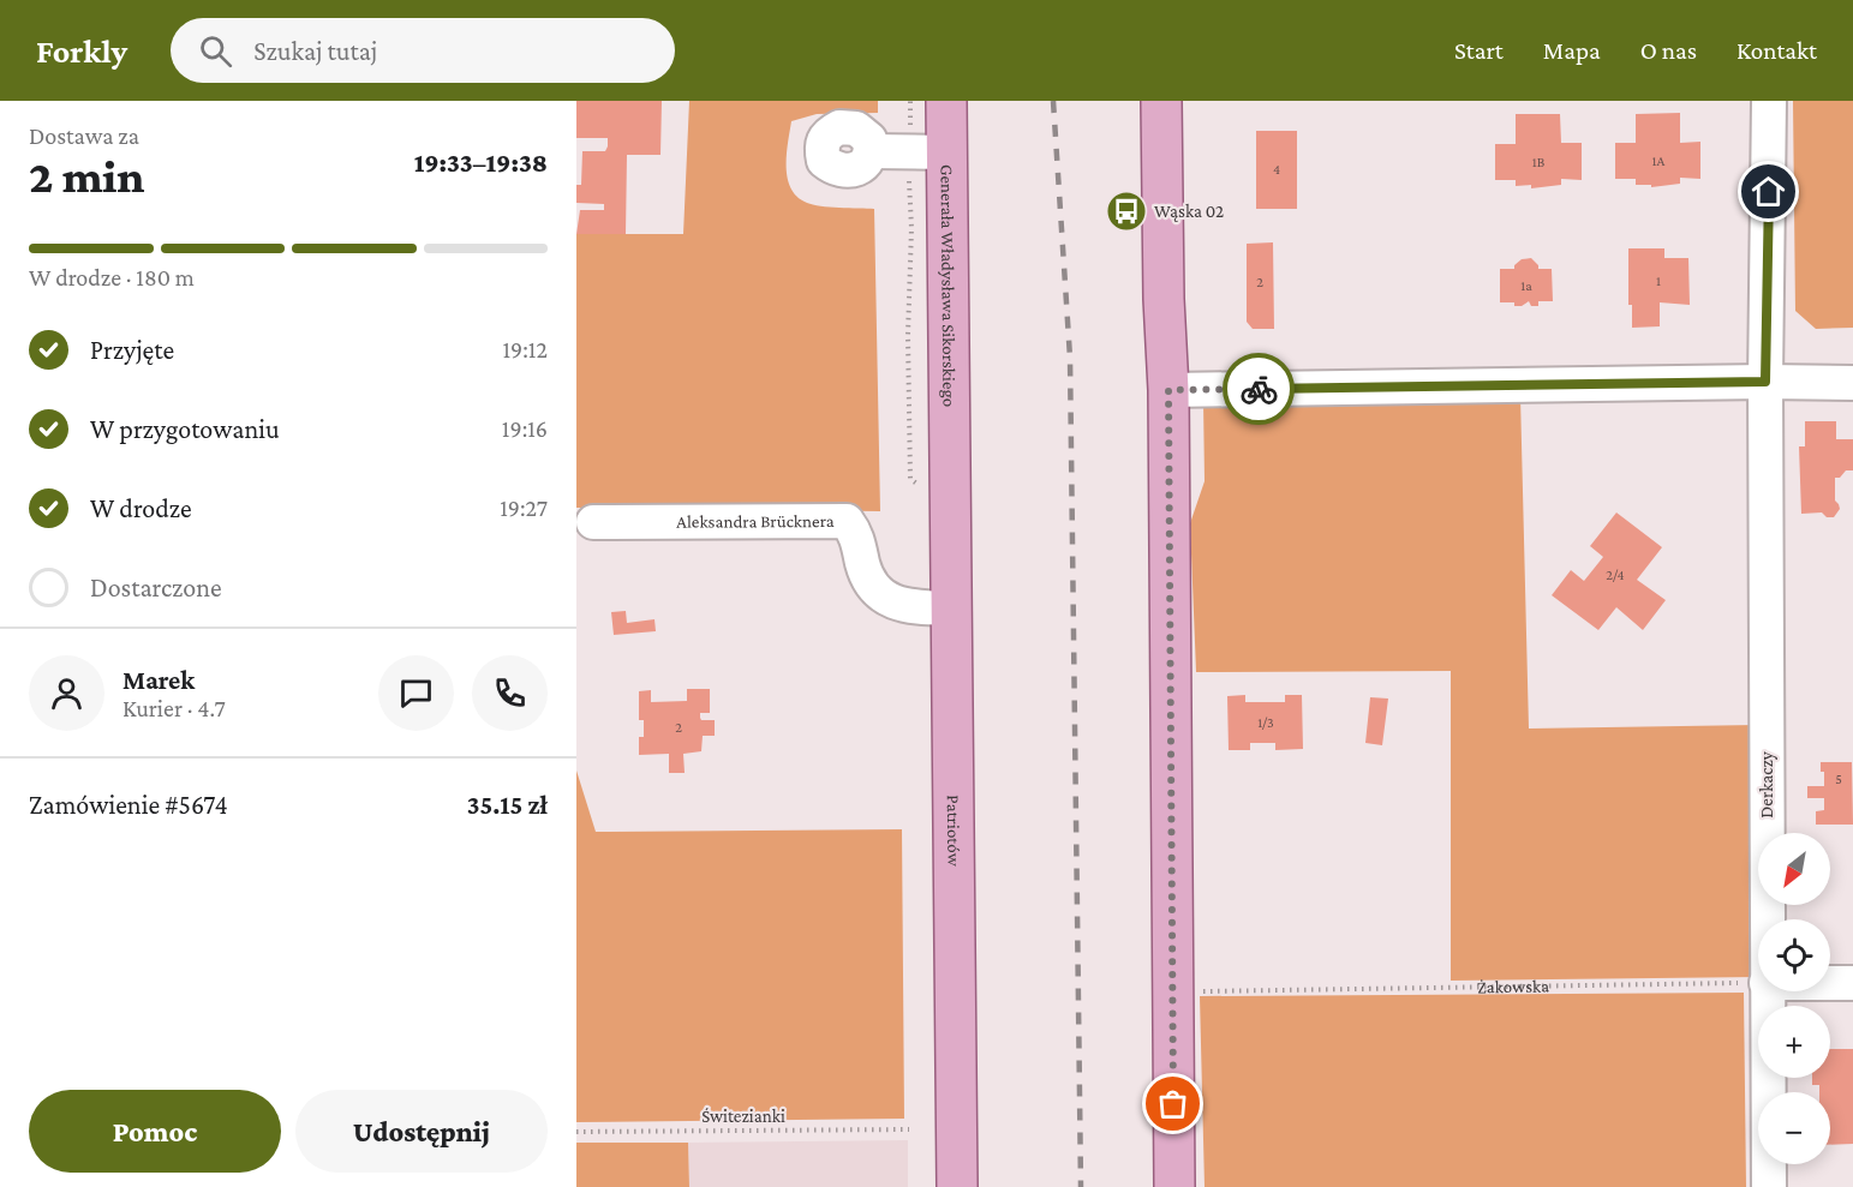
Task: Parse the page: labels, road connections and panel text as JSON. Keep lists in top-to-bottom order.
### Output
{
  "streets": {
    "main road": ["Generała Władysława Sikorskiego", "Patriotów"],
    "street": ["Aleksandra Brücknera", "Derkaczy"],
    "path": ["Żakowska", "Świtezianki"]
  },
  "crossings": [
    ["Generała Władysława Sikorskiego", "Patriotów"],
    ["Aleksandra Brücknera", "Patriotów"]
  ],
  "places": {
    "bus stop": ["Wąska 02"]
  },
  "house_numbers": [
    "1A",
    "1B",
    "4",
    "1",
    "2",
    "1a",
    "2/4",
    "1/3",
    "2",
    "5"
  ],
  "north": "bottom left",
  "page": {
    "header": "Forkly",
    "search": "Szukaj tutaj",
    "nav": [
      "Start",
      "Mapa",
      "O nas",
      "Kontakt"
    ],
    "heading": ["2 min", "Dostawa za", "19:33–19:38"],
    "panel": [
      "Marek",
      "Kurier · 4.7",
      "Zamówienie #5674",
      "35.15 zł"
    ],
    "bar": "W drodze · 180 m",
    "list": [
      ["Przyjęte", "19:12"],
      ["W przygotowaniu", "19:16"],
      ["W drodze", "19:27"],
      "Dostarczone"
    ],
    "map_buttons": ["+", "−"],
    "buttons": ["Pomoc", "Udostępnij"]
  }
}
